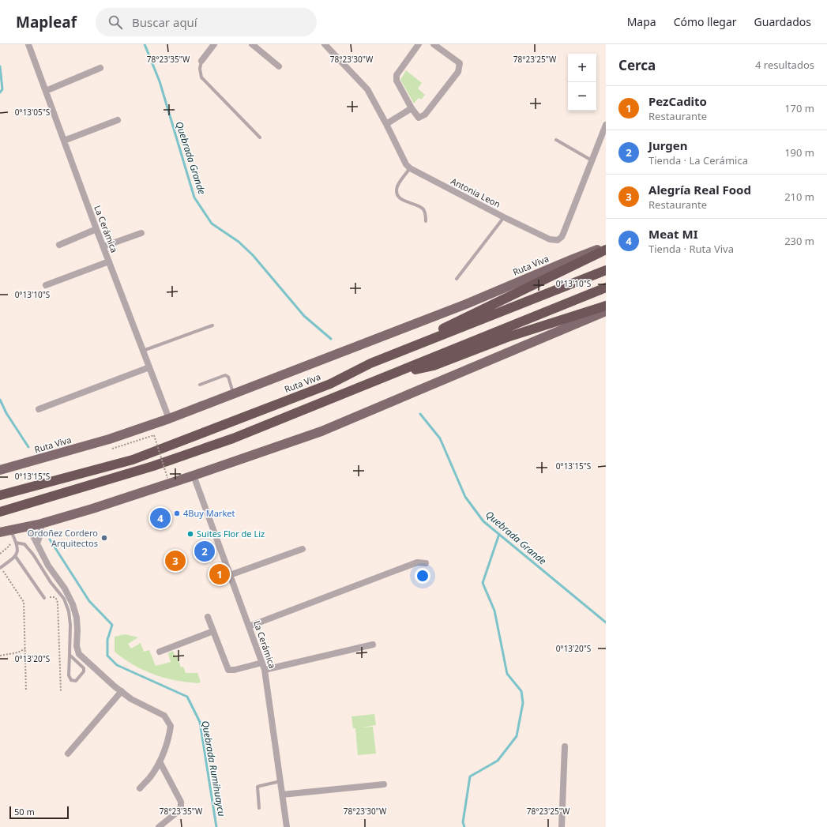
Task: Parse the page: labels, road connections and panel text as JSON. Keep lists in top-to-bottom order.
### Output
{
  "streets": {
    "highway": ["Ruta Viva"],
    "street": ["Antonia Leon", "La Cerámica"]
  },
  "crossings": [
    ["La Cerámica", "Ruta Viva"]
  ],
  "water": ["Quebrada Grande", "Quebrada Rumihuaycu"],
  "places": ["4Buy Market", "Suites Flor de Liz", "Ordoñez Cordero Arquitectos"],
  "scale_bar": "50 m",
  "page": {
    "header": "Mapleaf",
    "search": "Buscar aquí",
    "nav": ["Mapa", "Cómo llegar", "Guardados"],
    "heading": ["Cerca", "4 resultados"],
    "map_buttons": ["+", "−"],
    "list": [
      {
        "mark": "1",
        "name": "PezCadito",
        "note": "Restaurante",
        "value": "170 m"
      },
      {
        "mark": "2",
        "name": "Jurgen",
        "note": "Tienda · La Cerámica",
        "value": "190 m"
      },
      {
        "mark": "3",
        "name": "Alegría Real Food",
        "note": "Restaurante",
        "value": "210 m"
      },
      {
        "mark": "4",
        "name": "Meat MI",
        "note": "Tienda · Ruta Viva",
        "value": "230 m"
      }
    ],
    "pins": [
      "4",
      "2",
      "3",
      "1"
    ],
    "scale": "50 m"
  },
  "coordinates": [
    "78°23'35\"W",
    "78°23'30\"W",
    "78°23'25\"W",
    "0°13'05\"S",
    "0°13'10\"S",
    "0°13'15\"S",
    "0°13'20\"S"
  ]
}
